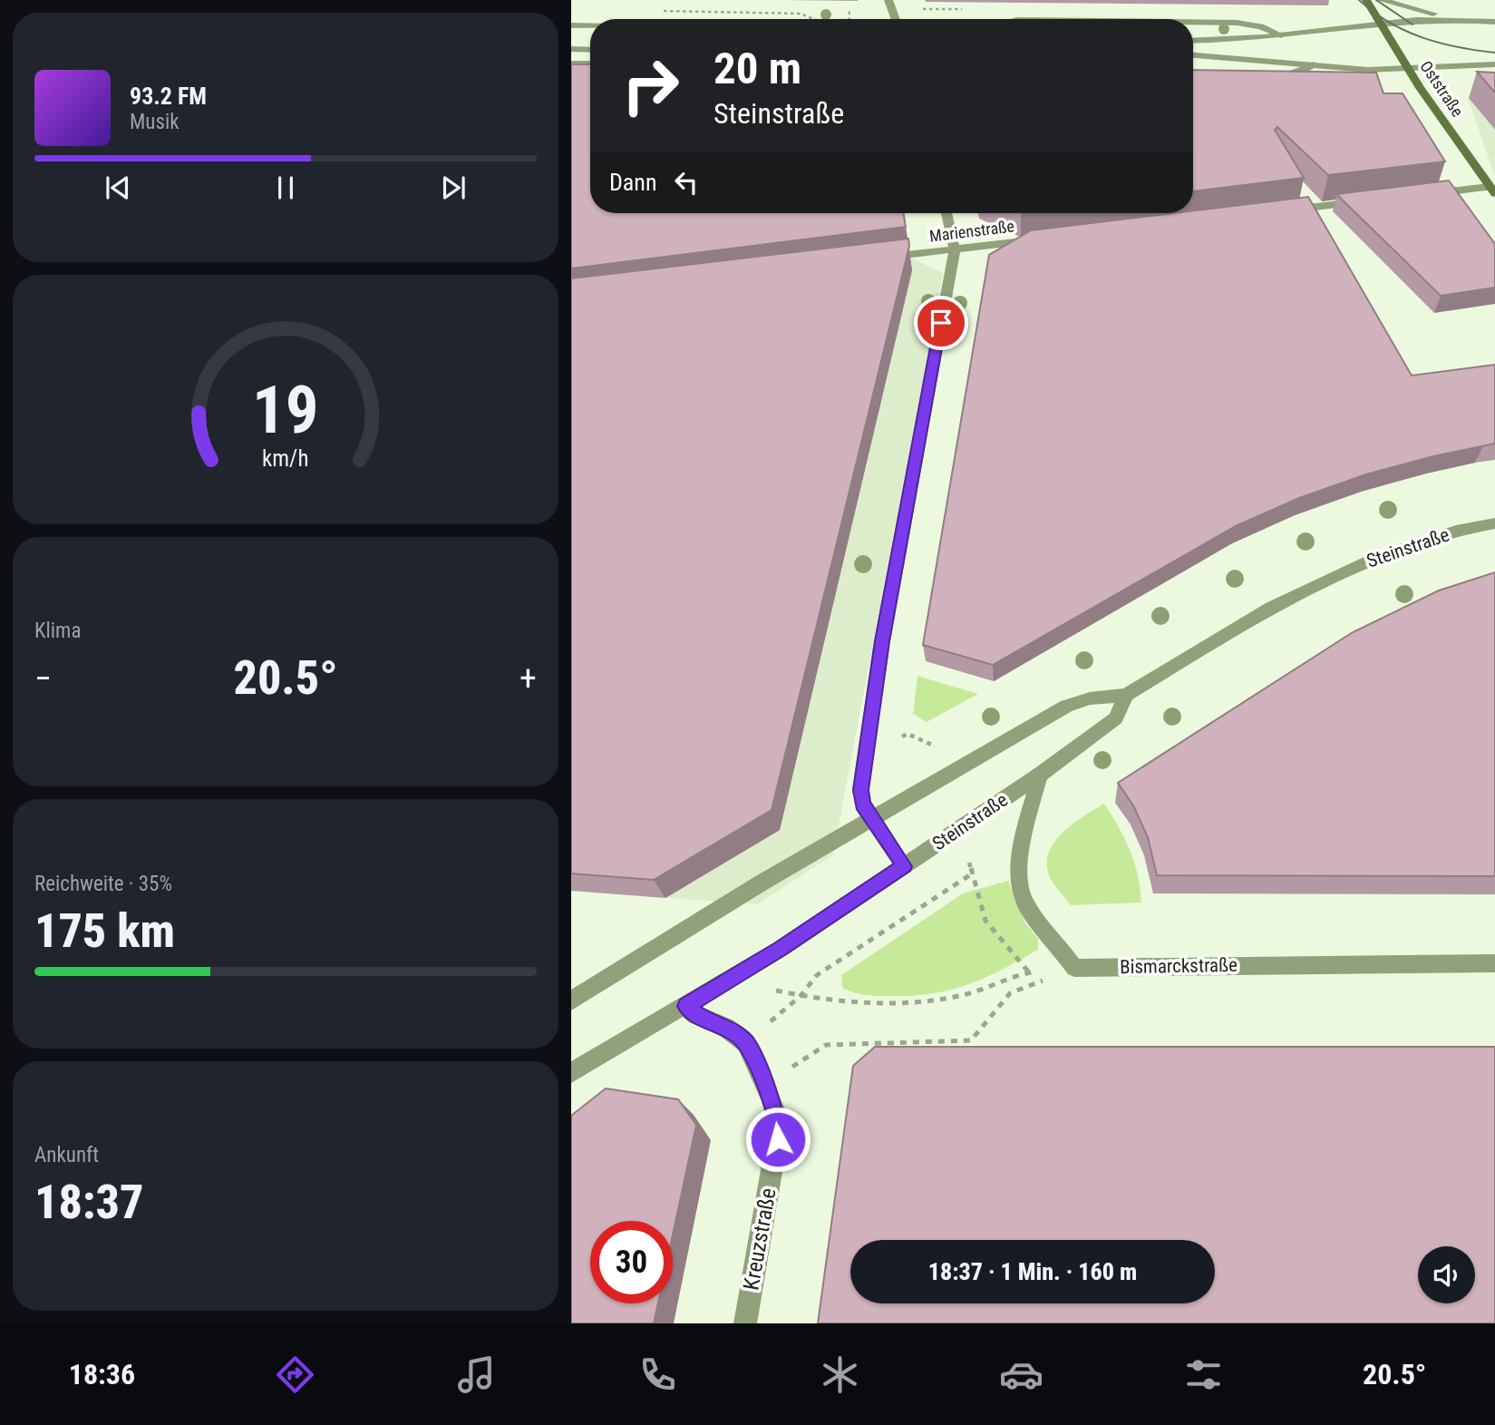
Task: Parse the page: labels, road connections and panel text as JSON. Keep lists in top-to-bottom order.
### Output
{
  "streets": {
    "main road": ["Oststraße"],
    "street": [
      "Marienstraße",
      "Steinstraße",
      "Bismarckstraße",
      "Kreuzstraße"
    ]
  },
  "page": {
    "turn": ["20 m", "Steinstraße"],
    "song": ["93.2 FM", "Musik"],
    "then": "Dann",
    "tile": [
      "Klima",
      ["Reichweite · 35%", "175 km"],
      ["Ankunft", "18:37"]
    ],
    "heat": ["−", "20.5°", "+"],
    "limit": "30",
    "trip": "18:37 · 1 Min. · 160 m",
    "tabs": ["18:36", "20.5°"],
    "gauge": ["19", "km/h"]
  }
}
